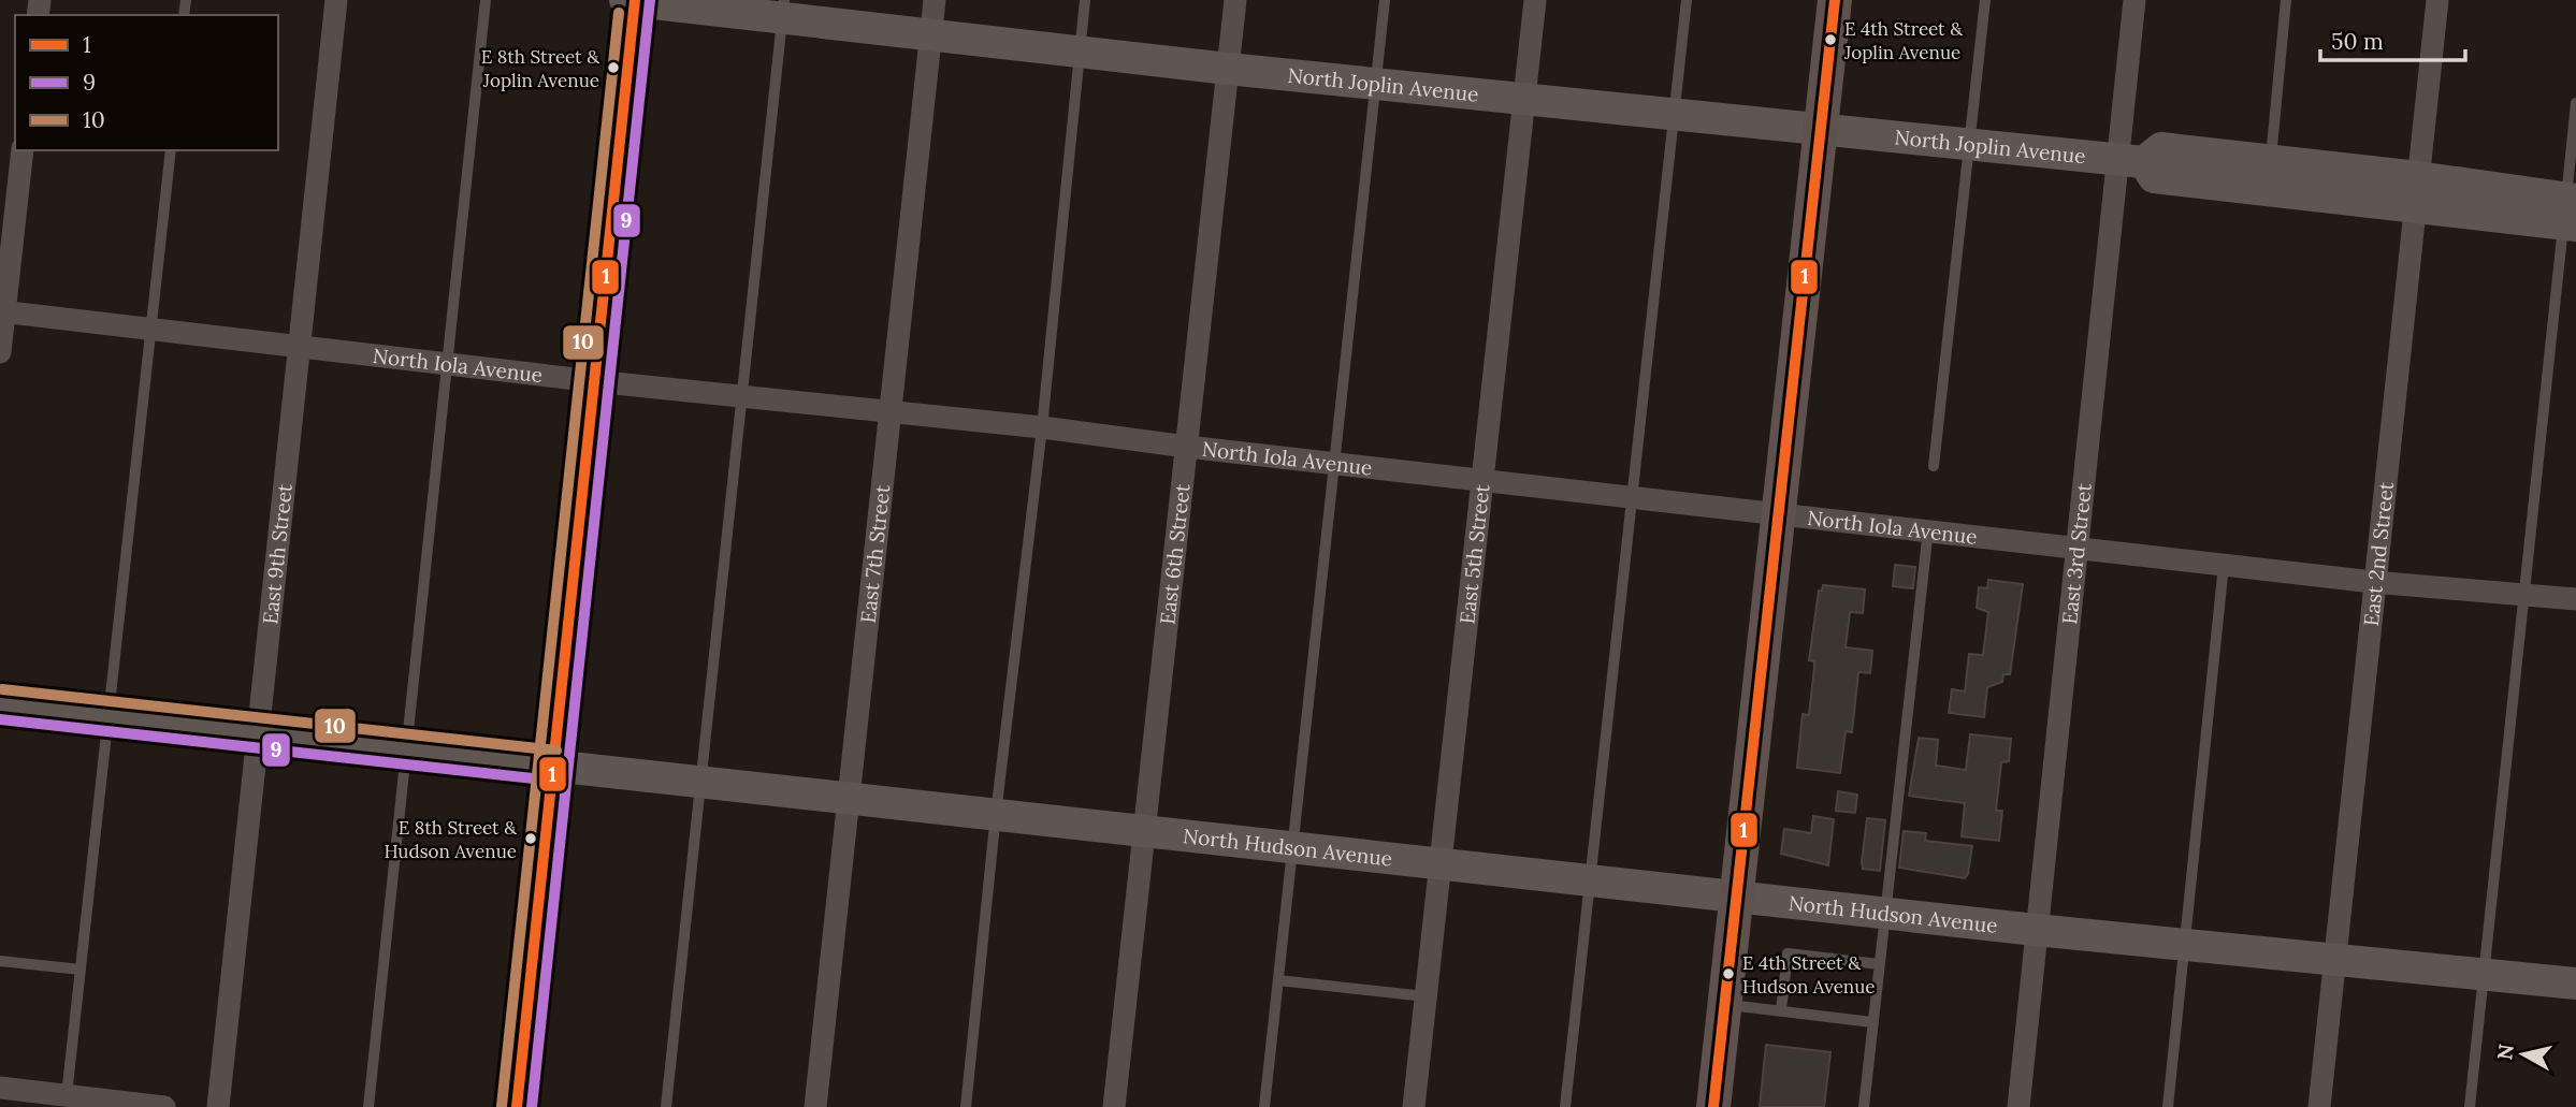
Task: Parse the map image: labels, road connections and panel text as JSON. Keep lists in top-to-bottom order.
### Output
{
  "streets": {
    "street": [
      "North Joplin Avenue",
      "North Iola Avenue",
      "East 9th Street",
      "East 7th Street",
      "East 5th Street",
      "East 3rd Street",
      "East 2nd Street",
      "East 6th Street",
      "North Hudson Avenue"
    ]
  },
  "crossings": [
    ["North Joplin Avenue", "East 7th Street"],
    ["North Joplin Avenue", "East 5th Street"],
    ["North Joplin Avenue", "East 3rd Street"],
    ["North Joplin Avenue", "East 2nd Street"],
    ["North Joplin Avenue", "East 6th Street"],
    ["North Iola Avenue", "East 9th Street"],
    ["North Iola Avenue", "East 7th Street"],
    ["North Iola Avenue", "East 5th Street"],
    ["North Iola Avenue", "East 3rd Street"],
    ["North Iola Avenue", "East 2nd Street"],
    ["North Iola Avenue", "East 6th Street"],
    ["East 9th Street", "North Hudson Avenue"],
    ["East 7th Street", "North Hudson Avenue"],
    ["East 5th Street", "North Hudson Avenue"],
    ["East 3rd Street", "North Hudson Avenue"],
    ["East 2nd Street", "North Hudson Avenue"],
    ["East 6th Street", "North Hudson Avenue"]
  ],
  "places": [
    "E 4th Street & Joplin Avenue",
    "E 8th Street & Joplin Avenue",
    "E 8th Street & Hudson Avenue",
    "E 4th Street & Hudson Avenue"
  ],
  "lines": ["transit line 1", "transit line 9", "transit line 10"],
  "legend": ["1", "9", "10"],
  "scale_bar": "50 m",
  "north": "left"
}
